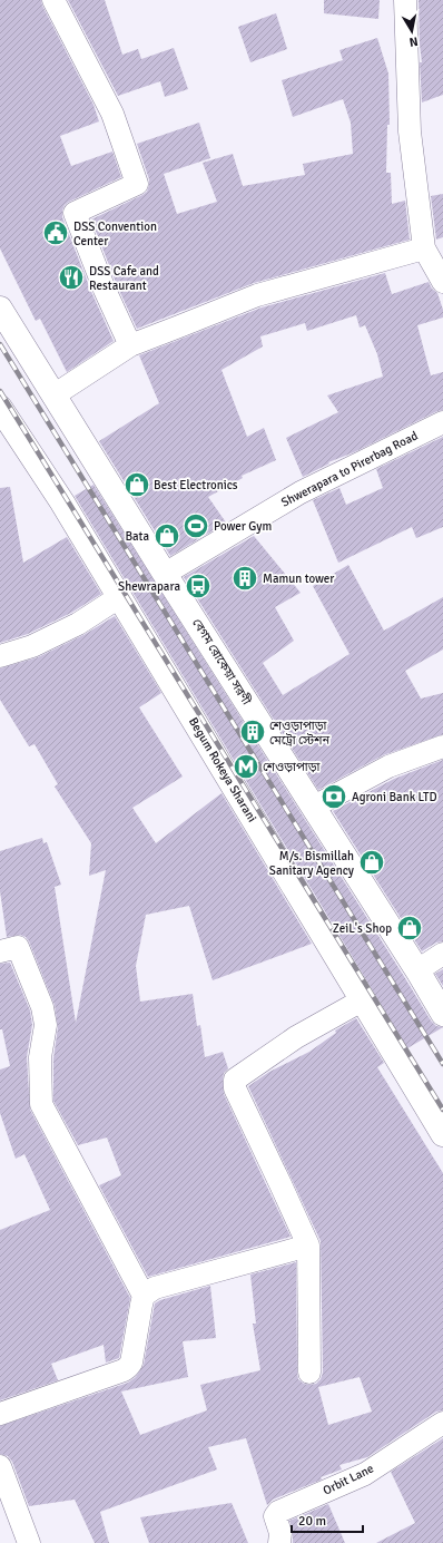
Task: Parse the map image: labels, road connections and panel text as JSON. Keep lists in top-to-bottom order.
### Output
{
  "streets": {
    "main road": ["বেগম রোকেয়া সরণী", "Begum Rokeya Sharani"],
    "street": ["Shwerapara to Pirerbag Road", "Orbit Lane"]
  },
  "crossings": [
    ["Shwerapara to Pirerbag Road", "বেগম রোকেয়া সরণী"]
  ],
  "places": {
    "public building": ["DSS Convention Center"],
    "restaurant": ["DSS Cafe and Restaurant"],
    "shop": [
      "Best Electronics",
      "Bata",
      "M/s. Bismillah Sanitary Agency",
      "ZeiL's Shop"
    ],
    "sports": ["Power Gym"],
    "building": ["Mamun tower", "শেওড়াপাড়া মেট্রো স্টেশন"],
    "bus stop": ["Shewrapara"],
    "metro station": ["শেওড়াপাড়া"],
    "bank": ["Agroni Bank LTD"]
  },
  "scale_bar": "20 m",
  "north": "bottom"
}
